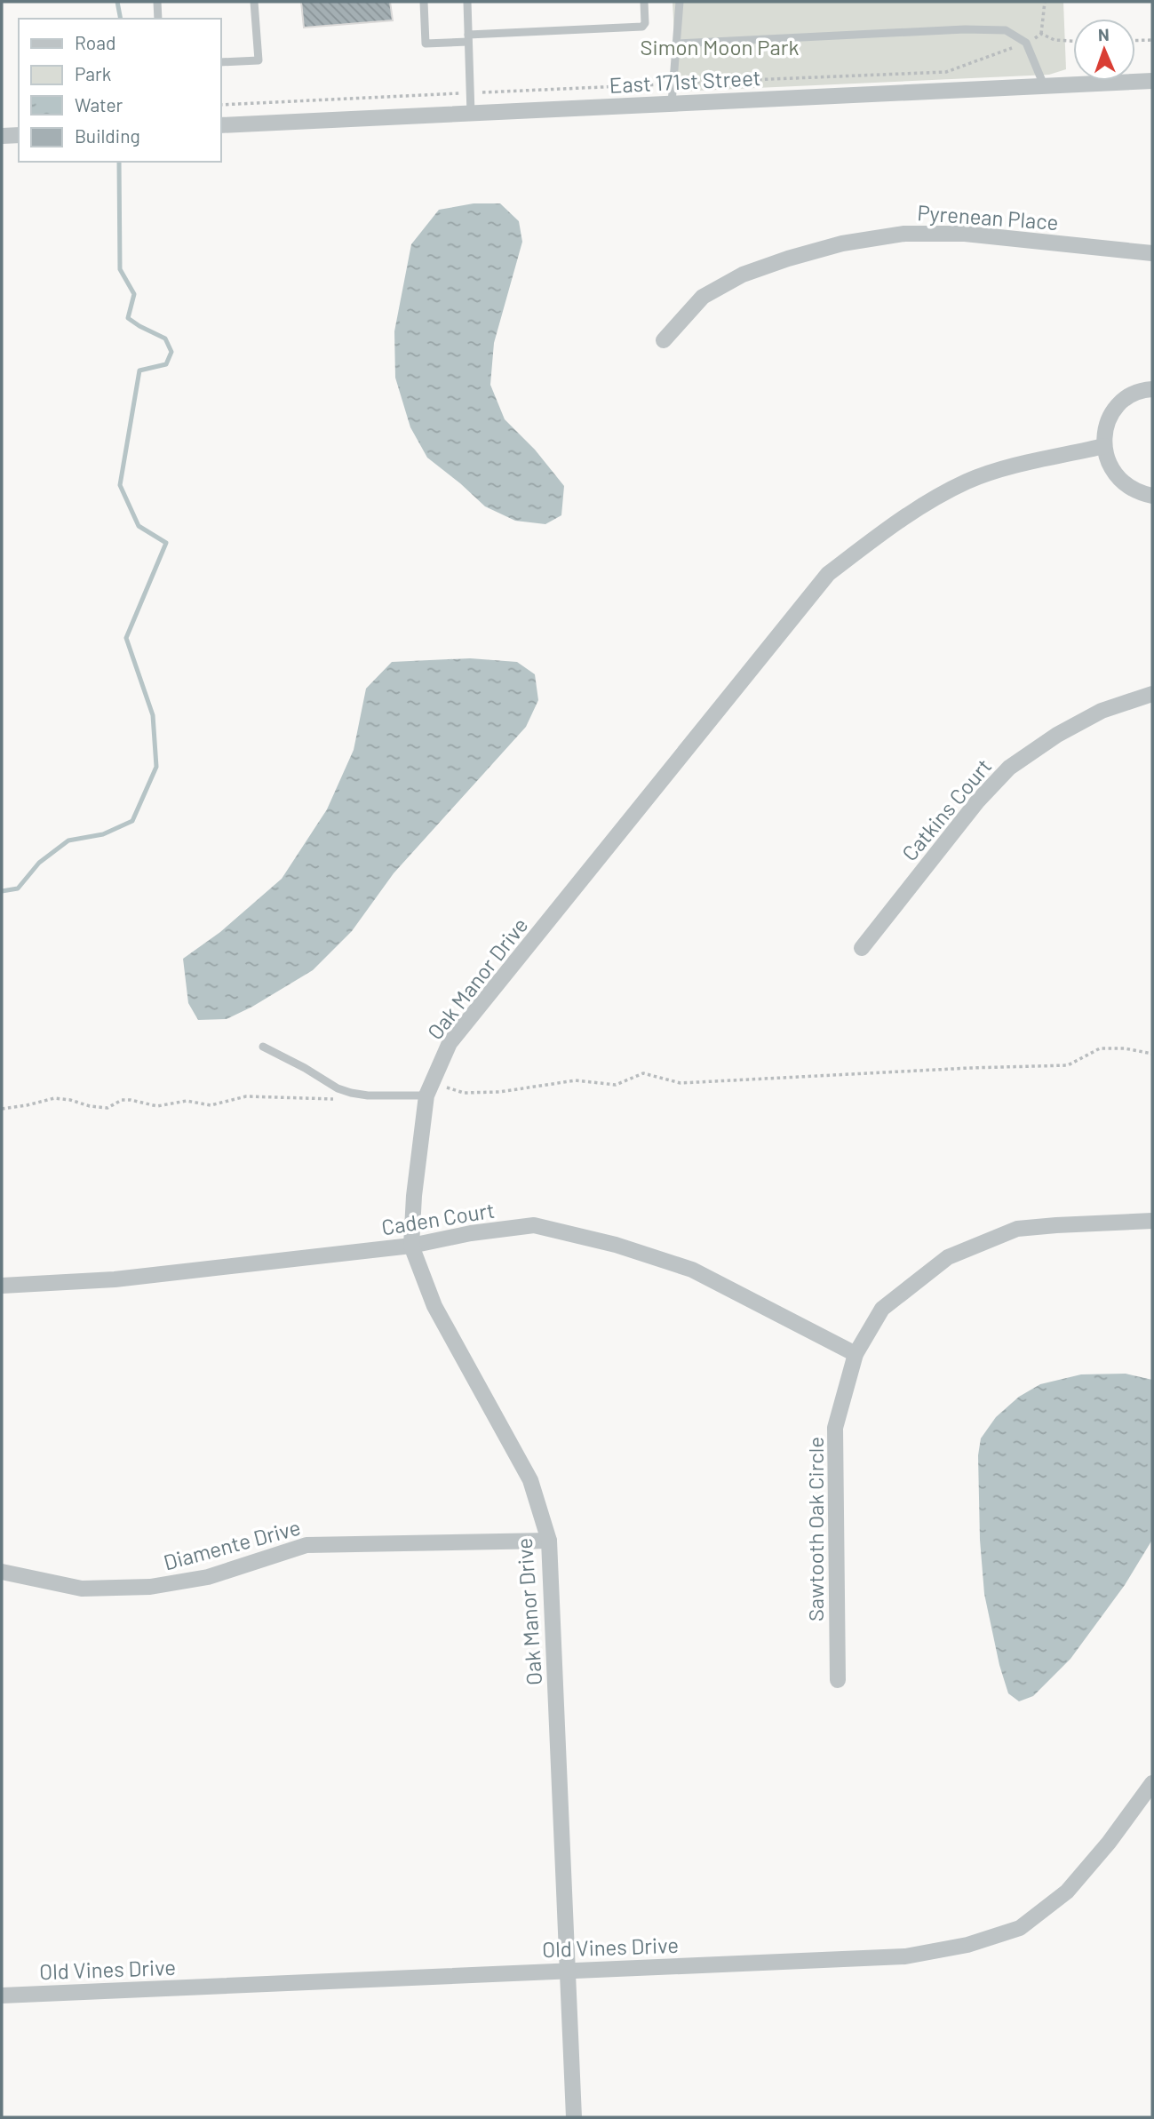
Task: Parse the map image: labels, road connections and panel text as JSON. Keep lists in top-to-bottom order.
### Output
{
  "streets": {
    "street": [
      "East 171st Street",
      "Pyrenean Place",
      "Catkins Court",
      "Oak Manor Drive",
      "Caden Court",
      "Sawtooth Oak Circle",
      "Diamente Drive",
      "Old Vines Drive"
    ]
  },
  "crossings": [
    ["Oak Manor Drive", "Caden Court"],
    ["Oak Manor Drive", "Diamente Drive"],
    ["Oak Manor Drive", "Old Vines Drive"],
    ["Caden Court", "Sawtooth Oak Circle"]
  ],
  "parks": ["Simon Moon Park"],
  "legend": [
    "Road",
    "Park",
    "Water",
    "Building"
  ],
  "north": "top"
}
